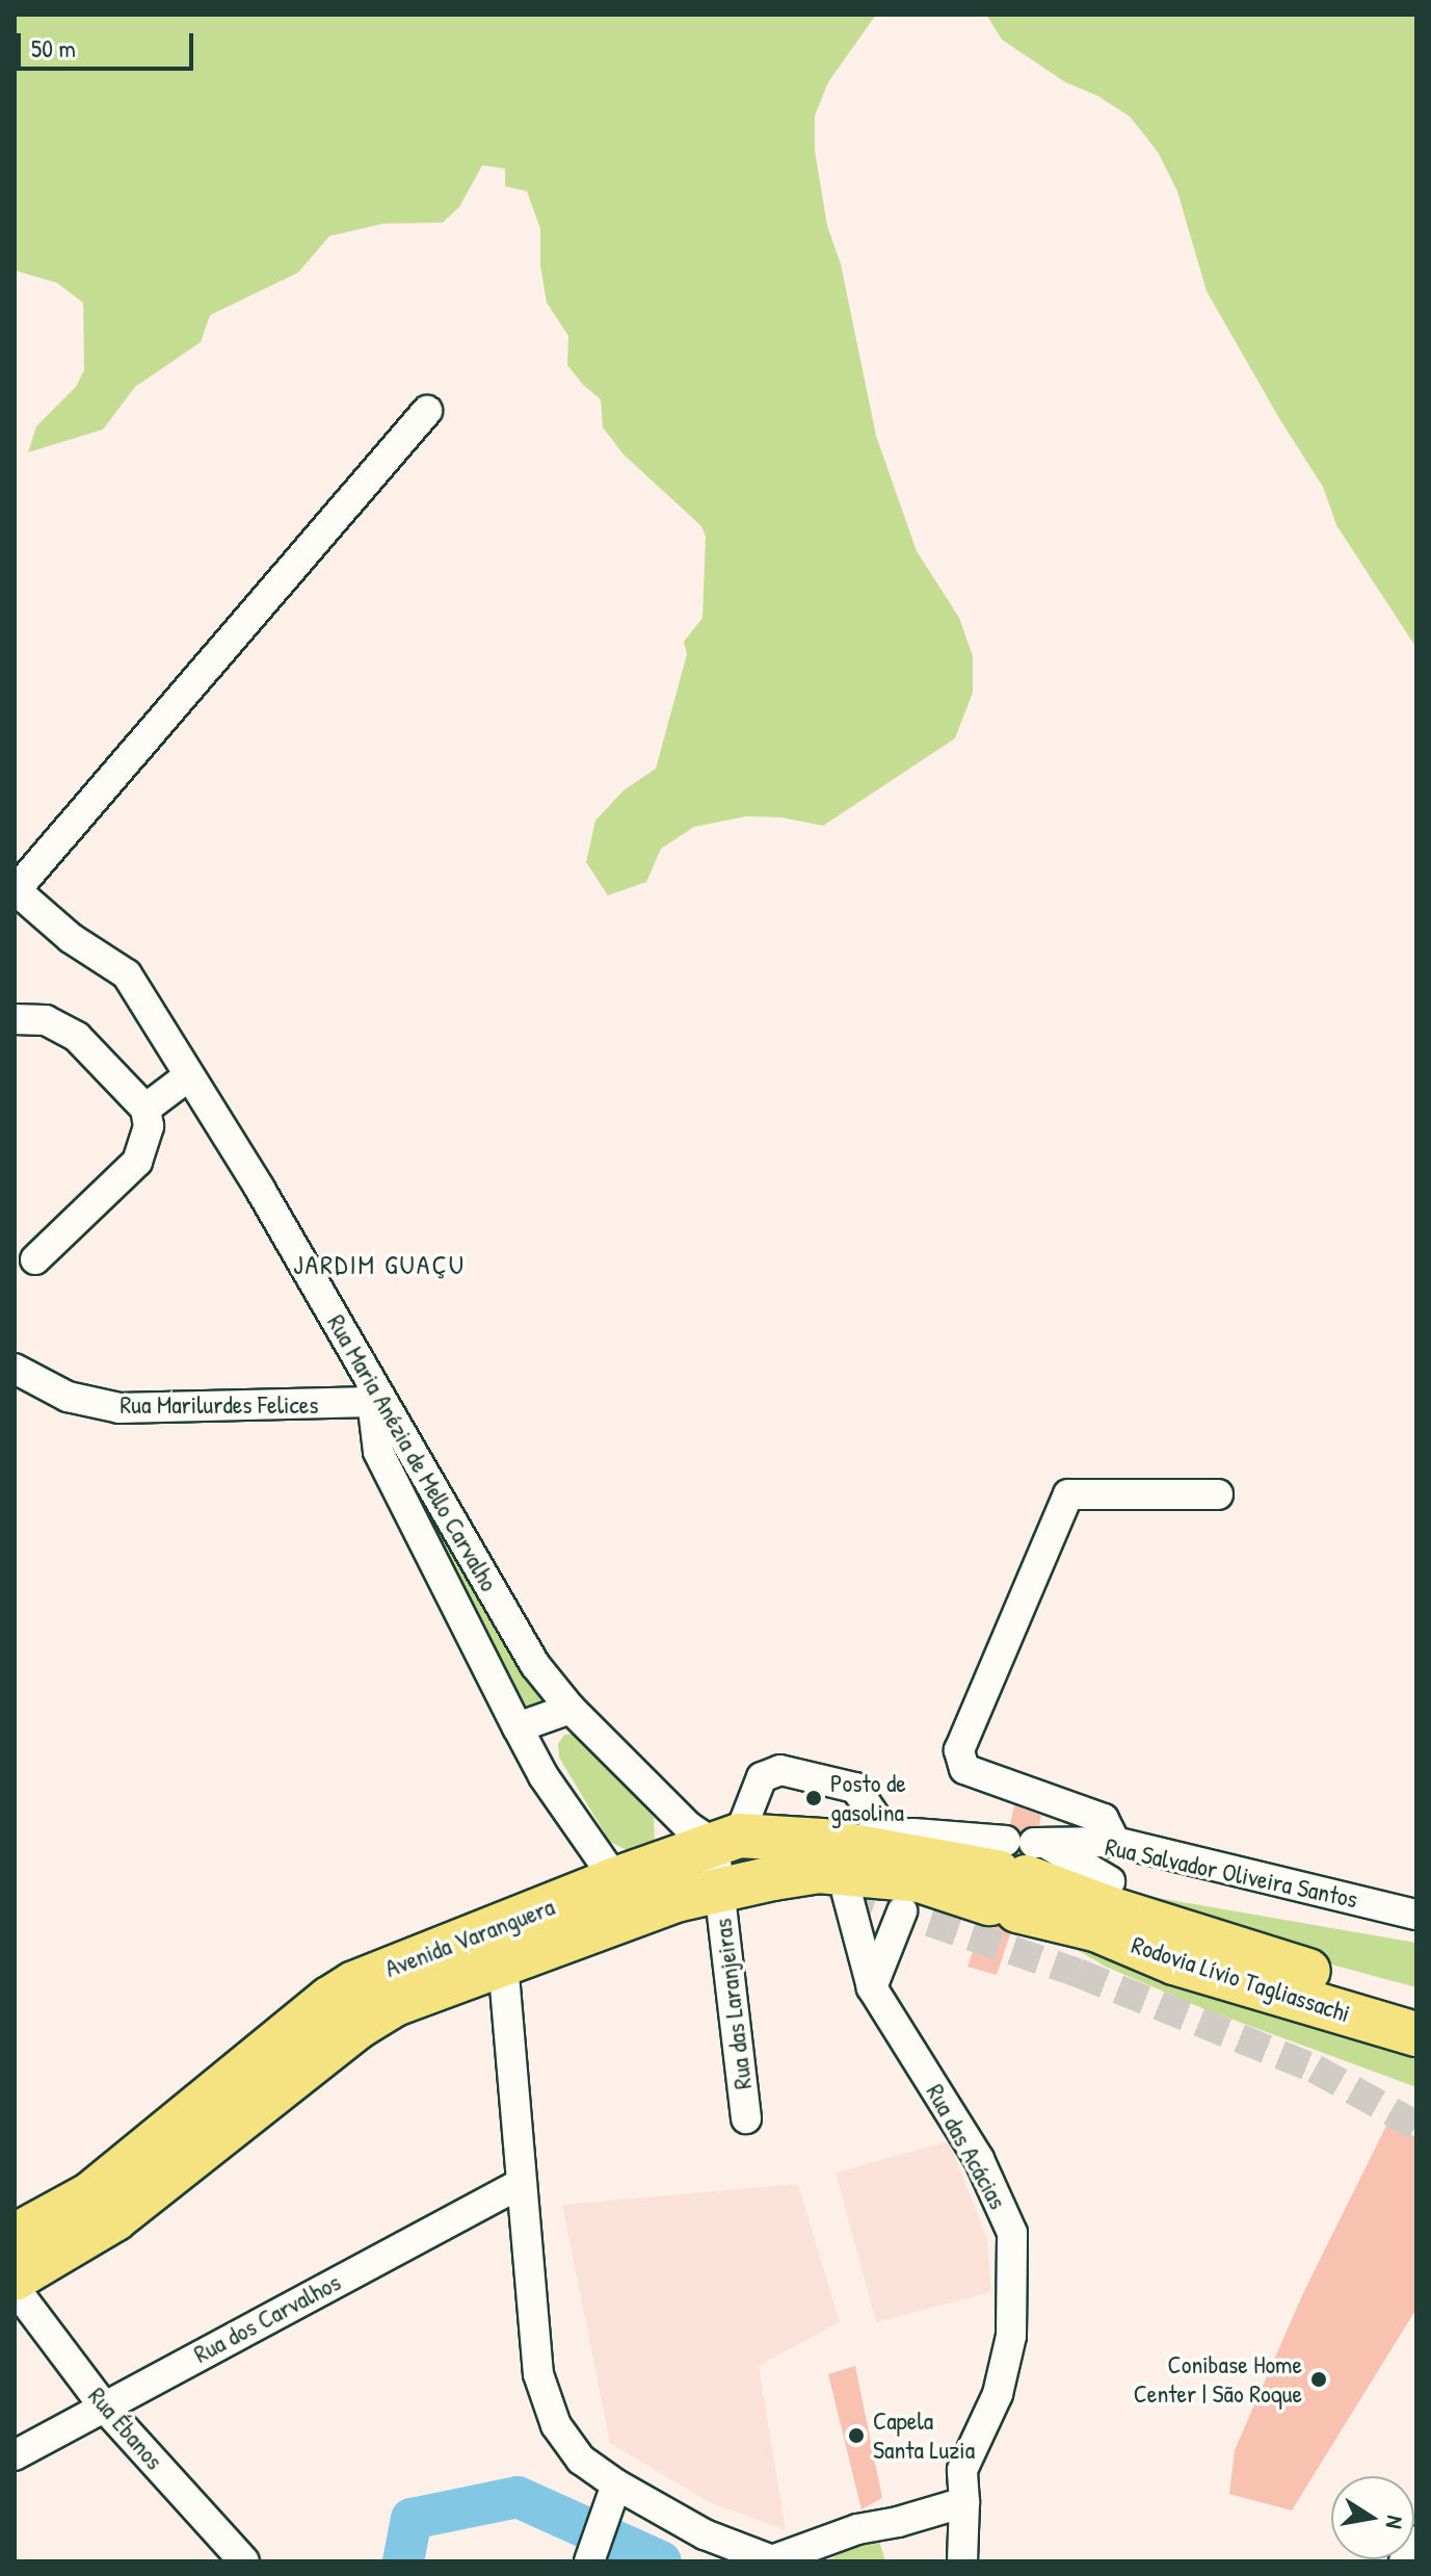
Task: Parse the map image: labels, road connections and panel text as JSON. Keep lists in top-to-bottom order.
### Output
{
  "streets": {
    "highway": ["Avenida Varanguera", "Rodovia Lívio Tagliassachi"],
    "street": [
      "Rua Marilurdes Felices",
      "Rua Maria Anézia de Mello Carvalho",
      "Rua Salvador Oliveira Santos",
      "Rua das Laranjeiras",
      "Rua das Acácias",
      "Rua dos Carvalhos",
      "Rua Ébanos"
    ]
  },
  "crossings": [
    ["Rua Marilurdes Felices", "Rua Maria Anézia de Mello Carvalho"],
    ["Rua Maria Anézia de Mello Carvalho", "Avenida Varanguera"],
    ["Rua Maria Anézia de Mello Carvalho", "Rua das Laranjeiras"],
    ["Rua Salvador Oliveira Santos", "Avenida Varanguera"],
    ["Rua Salvador Oliveira Santos", "Rodovia Lívio Tagliassachi"],
    ["Avenida Varanguera", "Rodovia Lívio Tagliassachi"],
    ["Avenida Varanguera", "Rua das Laranjeiras"],
    ["Rua dos Carvalhos", "Rua Ébanos"]
  ],
  "districts": ["JARDIM GUAÇU"],
  "places": ["Posto de gasolina", "Conibase Home Center | São Roque", "Capela Santa Luzia"],
  "scale_bar": "50 m",
  "north": "right"
}
